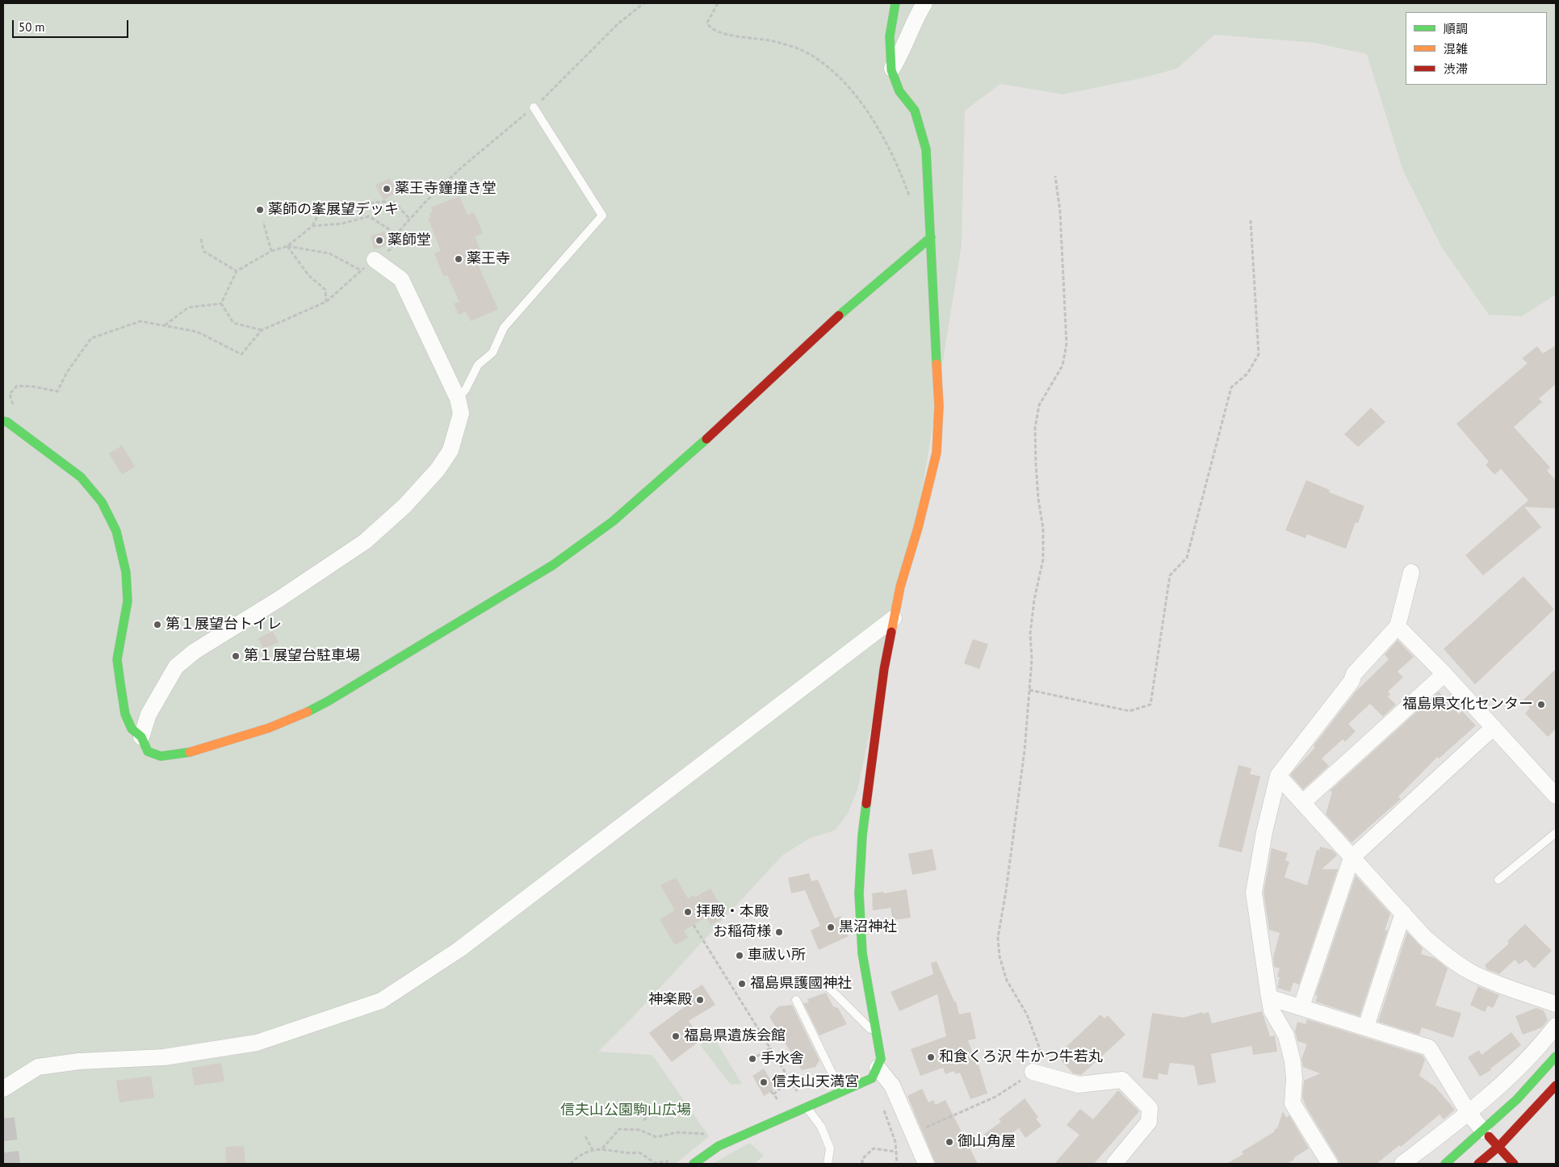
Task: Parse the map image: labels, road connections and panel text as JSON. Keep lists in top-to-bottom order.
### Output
{
  "parks": ["信夫山公園駒山広場"],
  "places": [
    "薬王寺鐘撞き堂",
    "薬師の峯展望デッキ",
    "薬師堂",
    "薬王寺",
    "第１展望台トイレ",
    "第１展望台駐車場",
    "福島県文化センター",
    "拝殿・本殿",
    "黒沼神社",
    "お稲荷様",
    "車祓い所",
    "福島県護國神社",
    "神楽殿",
    "福島県遺族会館",
    "和食くろ沢 牛かつ牛若丸",
    "手水舎",
    "信夫山天満宮",
    "御山角屋"
  ],
  "legend": ["順調", "混雑", "渋滞"],
  "scale_bar": "50 m"
}
